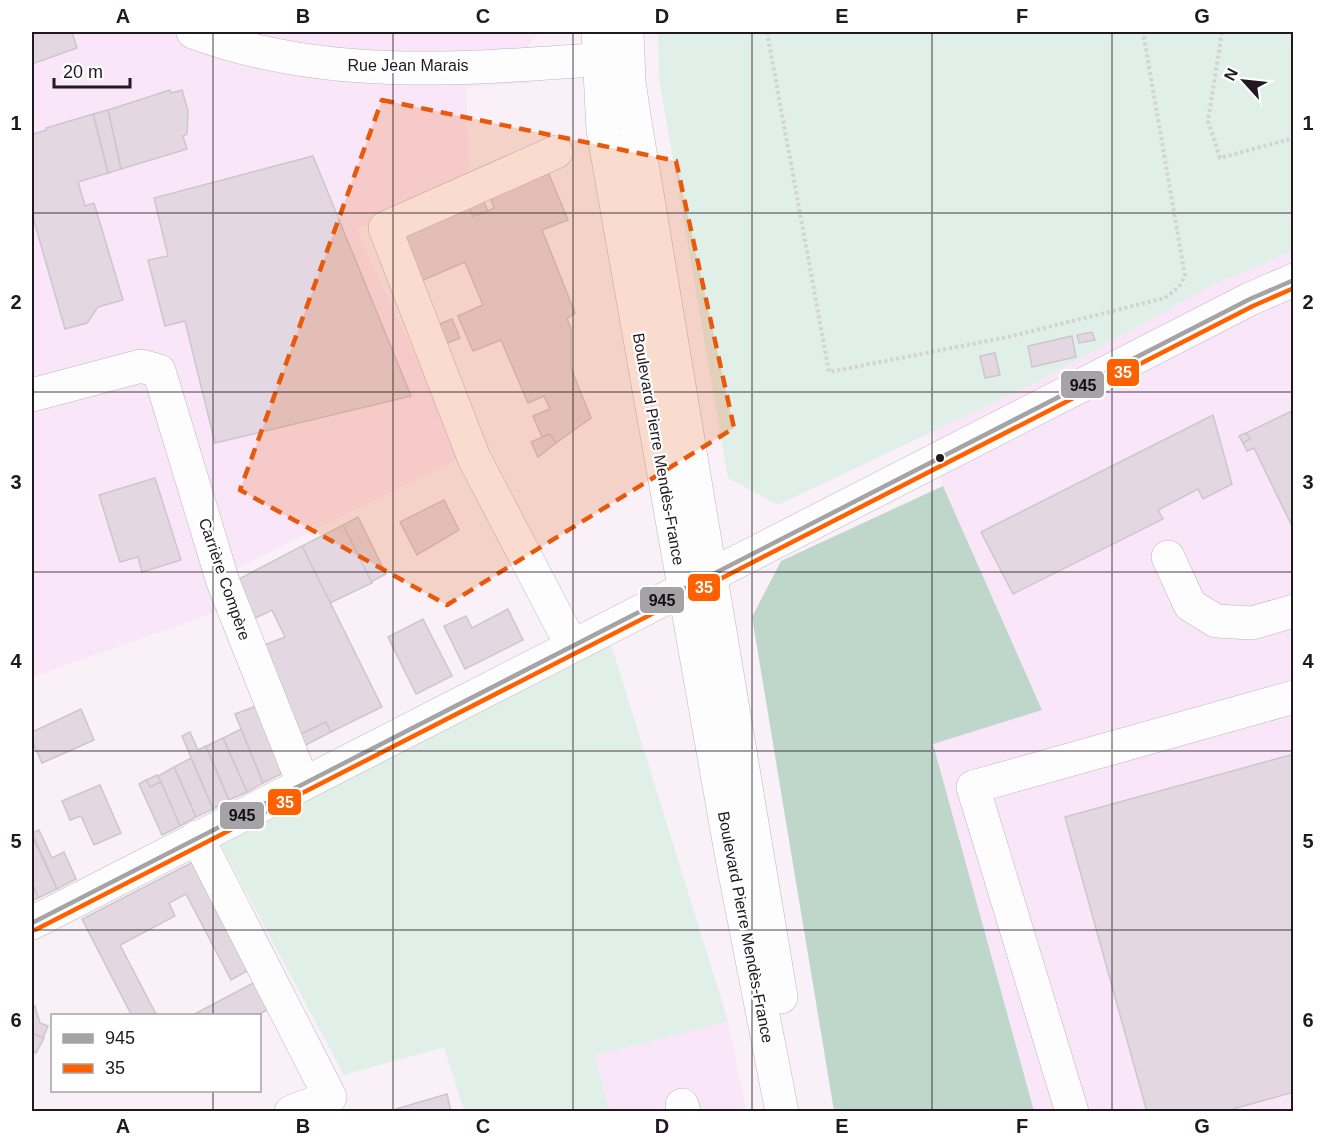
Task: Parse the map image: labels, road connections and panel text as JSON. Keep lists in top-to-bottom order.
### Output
{
  "streets": {
    "street": ["Rue Jean Marais", "Boulevard Pierre Mendès-France", "Carrière Compère"]
  },
  "crossings": [
    ["Rue Jean Marais", "Boulevard Pierre Mendès-France"]
  ],
  "lines": ["transit line 945", "transit line 35"],
  "legend": ["945", "35"],
  "scale_bar": "20 m",
  "north": "top left",
  "grid": {
    "columns": [
      "A",
      "B",
      "C",
      "D",
      "E",
      "F",
      "G"
    ],
    "rows": [
      "1",
      "2",
      "3",
      "4",
      "5",
      "6"
    ]
  }
}
